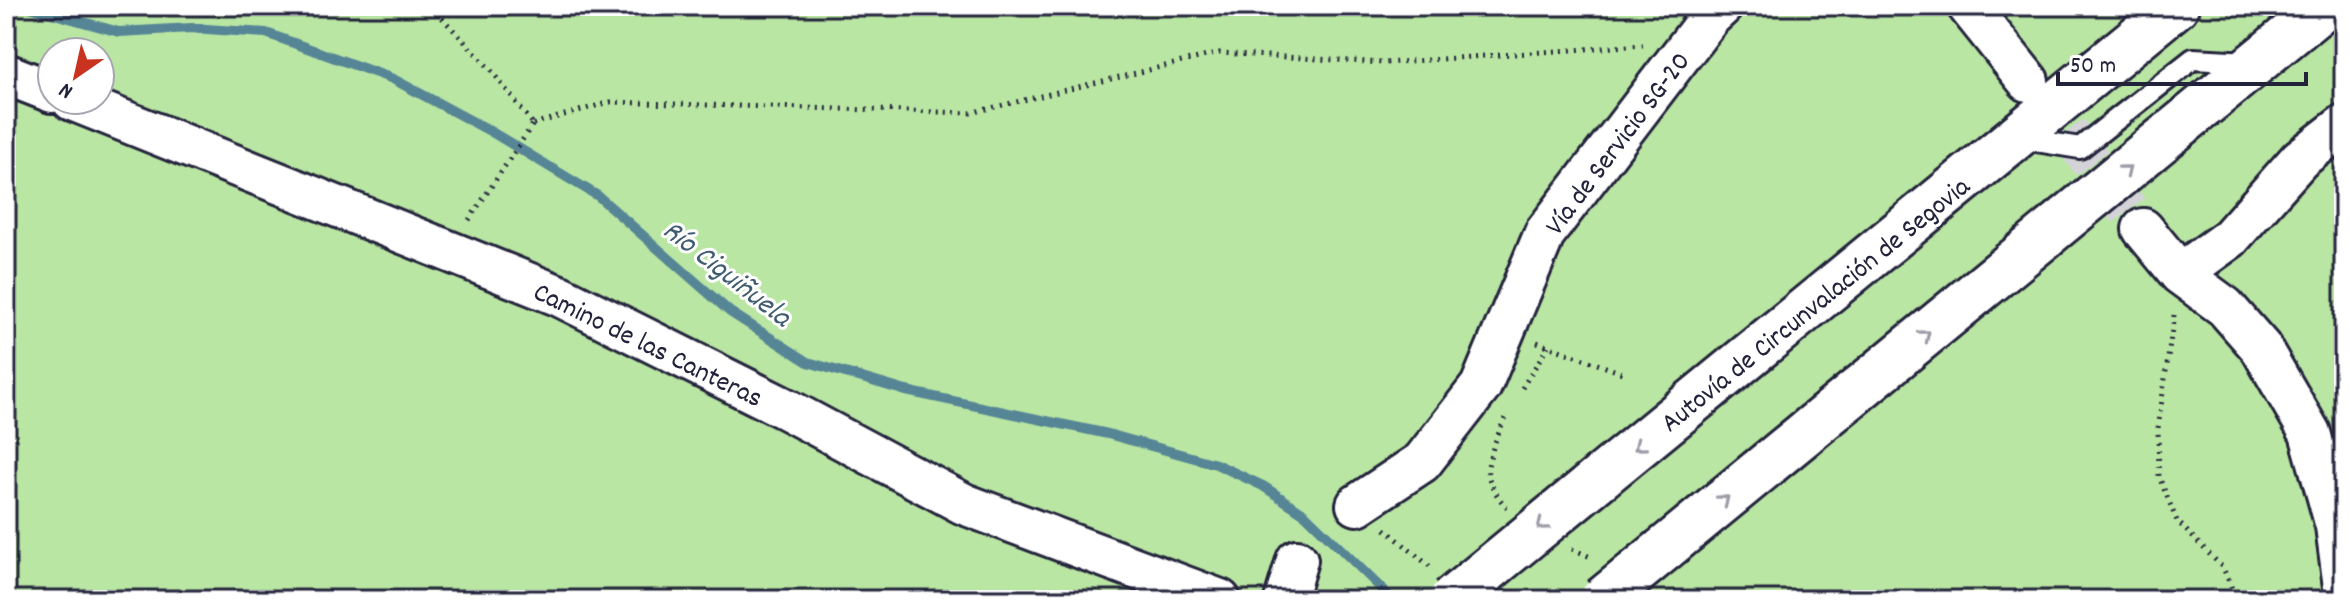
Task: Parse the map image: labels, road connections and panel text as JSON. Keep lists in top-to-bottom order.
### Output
{
  "streets": {
    "highway": ["Autovía de Circunvalación de Segovia"],
    "street": ["Vía de Servicio SG-20", "Camino de las Canteras"]
  },
  "water": ["Río Ciguiñuela"],
  "scale_bar": "50 m",
  "north": "bottom left"
}
